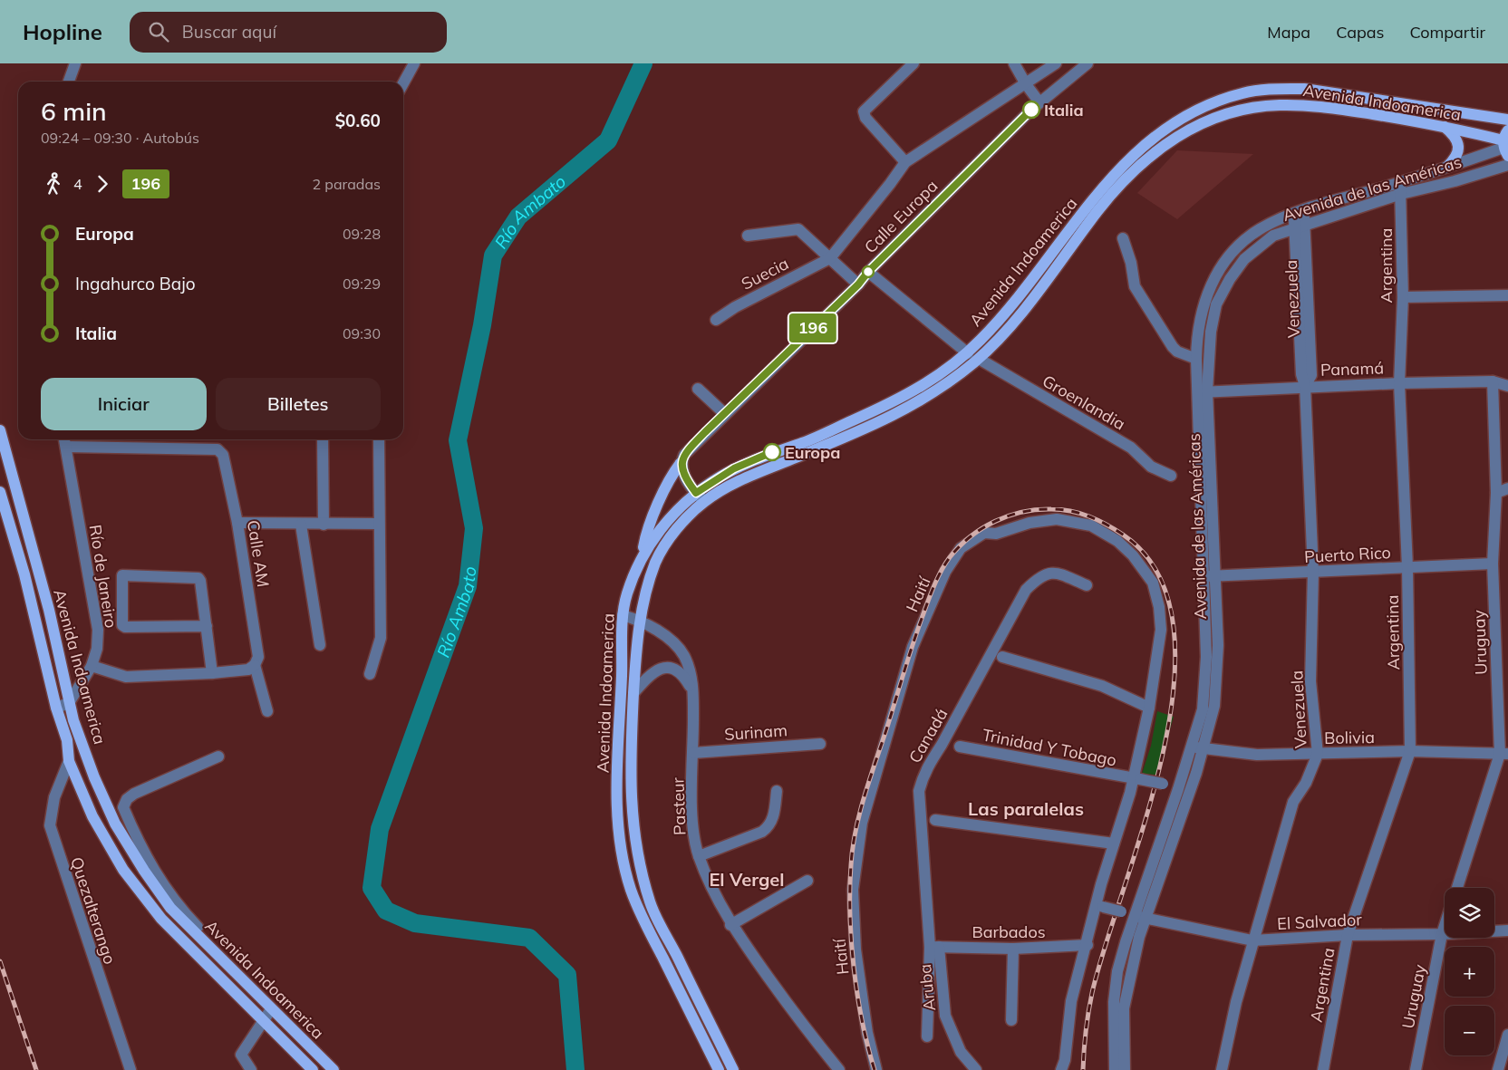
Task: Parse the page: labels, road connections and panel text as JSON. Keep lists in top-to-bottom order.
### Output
{
  "streets": {
    "main road": ["Avenida Indoamerica"],
    "street": [
      "Avenida de las Américas",
      "Calle Europa",
      "Argentina",
      "Suecia",
      "Venezuela",
      "Panamá",
      "Groenlandia",
      "Calle AM",
      "Puerto Rico",
      "Río de Janeiro",
      "Haití",
      "Uruguay",
      "Surinam",
      "Canadá",
      "Bolivia",
      "Trinidad Y Tobago",
      "Pasteur",
      "Quezalterango",
      "El Salvador",
      "Barbados",
      "Aruba"
    ]
  },
  "crossings": [
    ["Avenida Indoamerica", "Avenida de las Américas"],
    ["Avenida Indoamerica", "Groenlandia"],
    ["Avenida Indoamerica", "Río de Janeiro"],
    ["Avenida Indoamerica", "Pasteur"],
    ["Avenida Indoamerica", "Quezalterango"],
    ["Avenida de las Américas", "Argentina"],
    ["Avenida de las Américas", "Venezuela"],
    ["Avenida de las Américas", "Panamá"],
    ["Avenida de las Américas", "Puerto Rico"],
    ["Avenida de las Américas", "Bolivia"],
    ["Avenida de las Américas", "Trinidad Y Tobago"],
    ["Avenida de las Américas", "El Salvador"],
    ["Argentina", "Panamá"],
    ["Argentina", "Puerto Rico"],
    ["Argentina", "Bolivia"],
    ["Argentina", "El Salvador"],
    ["Venezuela", "Panamá"],
    ["Venezuela", "Puerto Rico"],
    ["Venezuela", "Bolivia"],
    ["Venezuela", "El Salvador"],
    ["Panamá", "Uruguay"],
    ["Calle AM", "Río de Janeiro"],
    ["Puerto Rico", "Uruguay"],
    ["Haití", "Trinidad Y Tobago"],
    ["Uruguay", "Bolivia"],
    ["Uruguay", "El Salvador"],
    ["Surinam", "Pasteur"],
    ["Canadá", "Barbados"],
    ["Canadá", "Aruba"],
    ["Barbados", "Aruba"]
  ],
  "districts": ["Las paralelas", "El Vergel"],
  "water": ["Río Ambato"],
  "places": ["Italia", "Europa"],
  "lines": ["bus line 196"],
  "page": {
    "header": "Hopline",
    "search": "Buscar aquí",
    "nav": ["Mapa", "Capas", "Compartir"],
    "on_map": "196",
    "heading": ["6 min", "09:24 – 09:30 · Autobús", "$0.60"],
    "legs": ["4", "196", "2 paradas"],
    "list": [
      {
        "name": "Europa",
        "value": "09:28"
      },
      {
        "name": "Ingahurco Bajo",
        "value": "09:29"
      },
      {
        "name": "Italia",
        "value": "09:30"
      }
    ],
    "buttons": ["Iniciar", "Billetes"],
    "map_buttons": ["+", "−"]
  }
}
